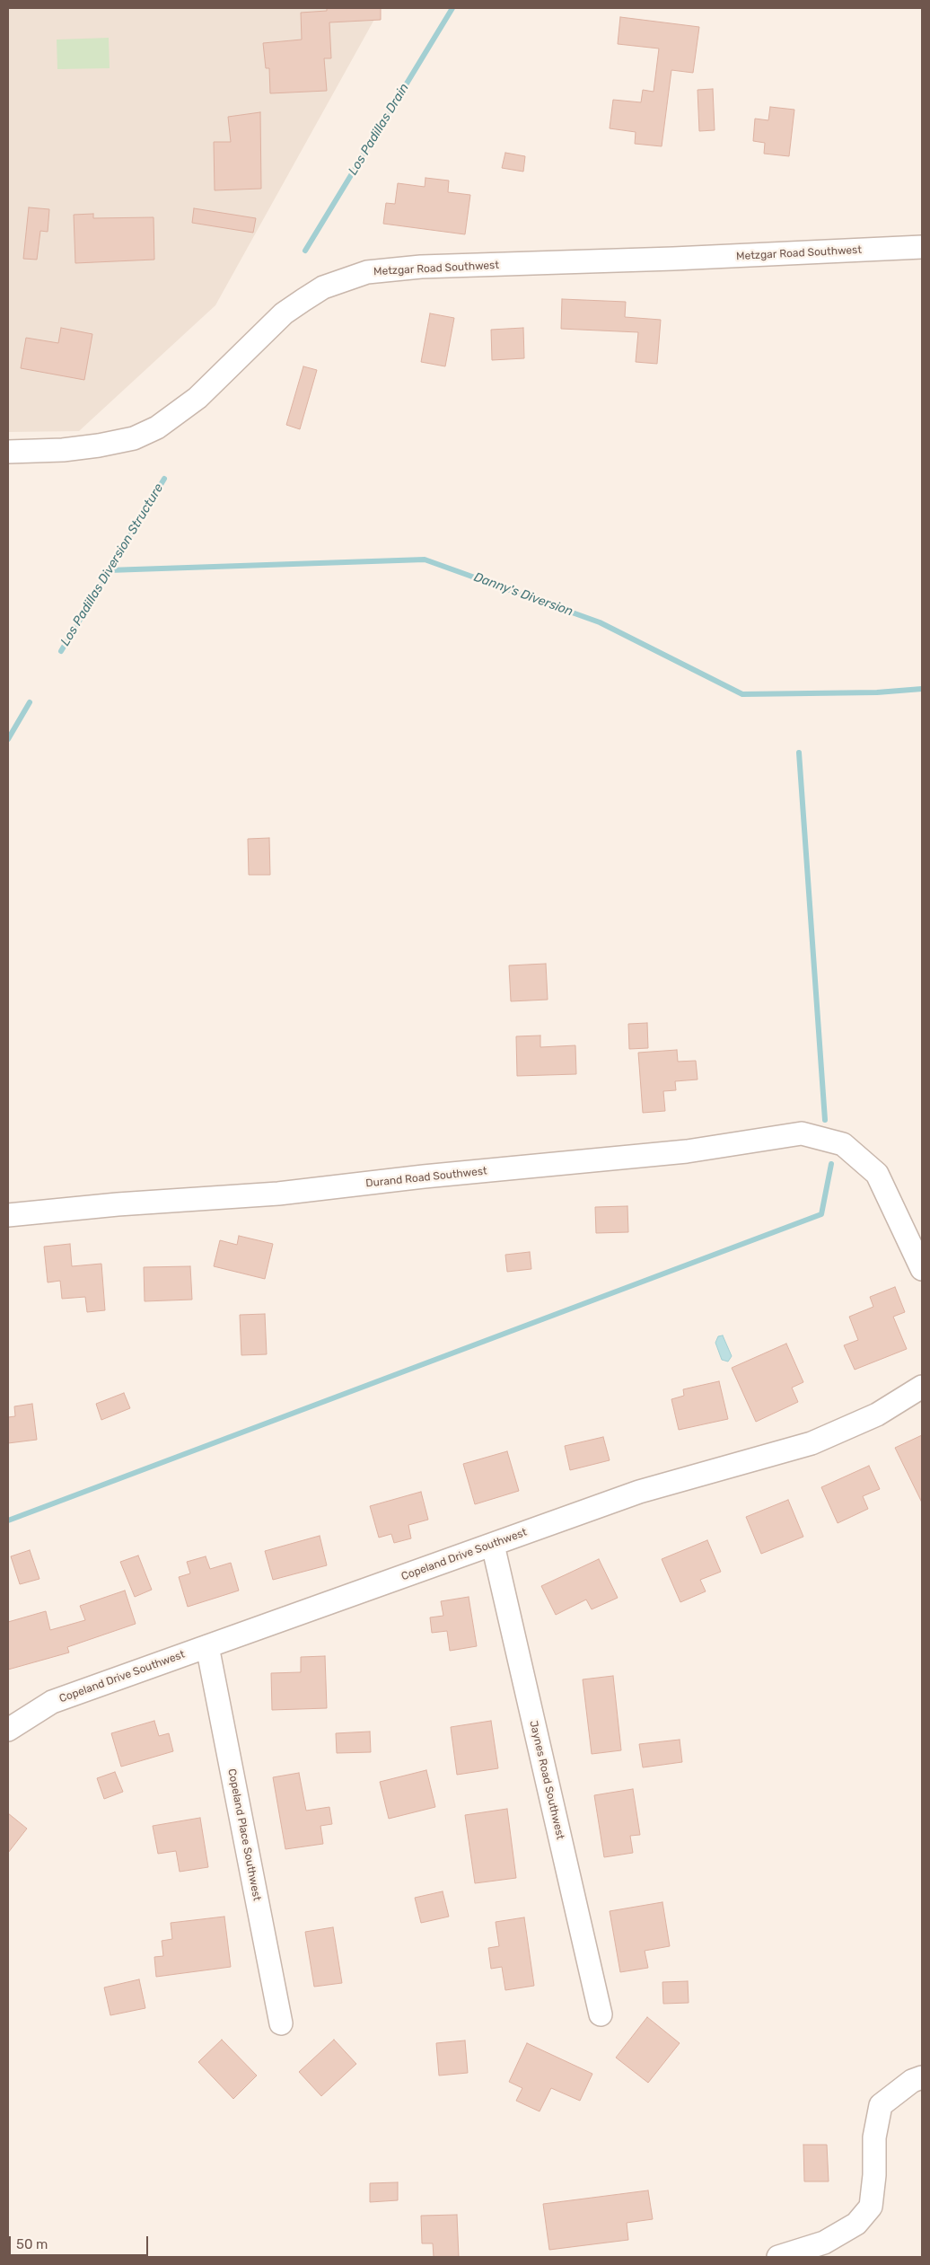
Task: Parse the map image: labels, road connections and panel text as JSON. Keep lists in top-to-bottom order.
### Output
{
  "streets": {
    "street": [
      "Metzgar Road Southwest",
      "Durand Road Southwest",
      "Copeland Drive Southwest",
      "Jaynes Road Southwest",
      "Copeland Place Southwest"
    ]
  },
  "crossings": [
    ["Copeland Drive Southwest", "Jaynes Road Southwest"],
    ["Copeland Drive Southwest", "Copeland Place Southwest"]
  ],
  "water": ["Los Padillas Drain", "Los Padillas Diversion Structure", "Danny's Diversion"],
  "scale_bar": "50 m"
}
